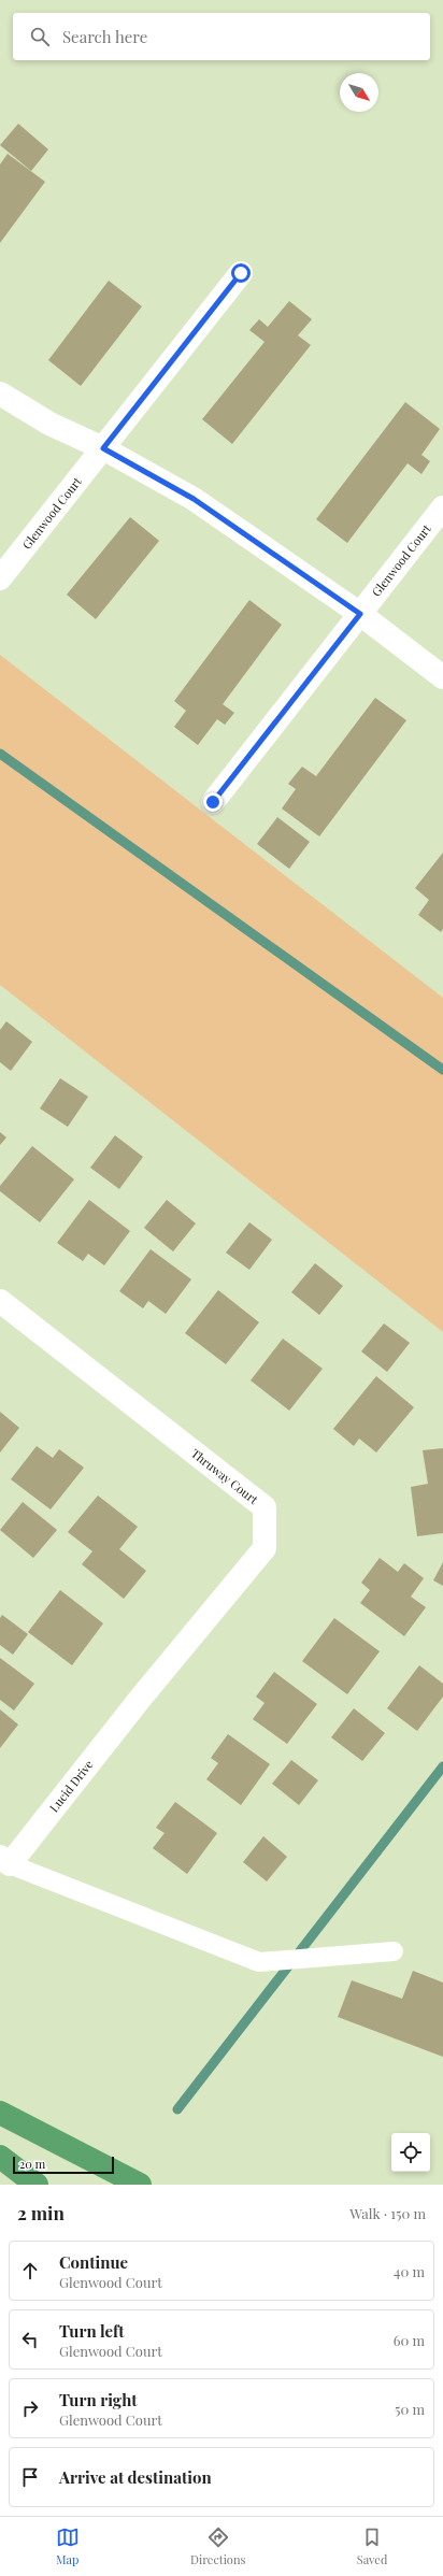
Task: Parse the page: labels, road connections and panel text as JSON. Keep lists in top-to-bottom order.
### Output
{
  "streets": {
    "street": ["Glenwood Court", "Thruway Court", "Lucid Drive"]
  },
  "crossings": [
    ["Thruway Court", "Lucid Drive"]
  ],
  "scale_bar": "20 m",
  "north": "bottom right",
  "page": {
    "search": "Search here",
    "scale": "20 m",
    "heading": ["2 min", "Walk · 150 m"],
    "list": [
      ["Continue", "Glenwood Court", "40 m"],
      ["Turn left", "Glenwood Court", "60 m"],
      ["Turn right", "Glenwood Court", "50 m"],
      "Arrive at destination"
    ],
    "nav": ["Map", "Directions", "Saved"]
  }
}
